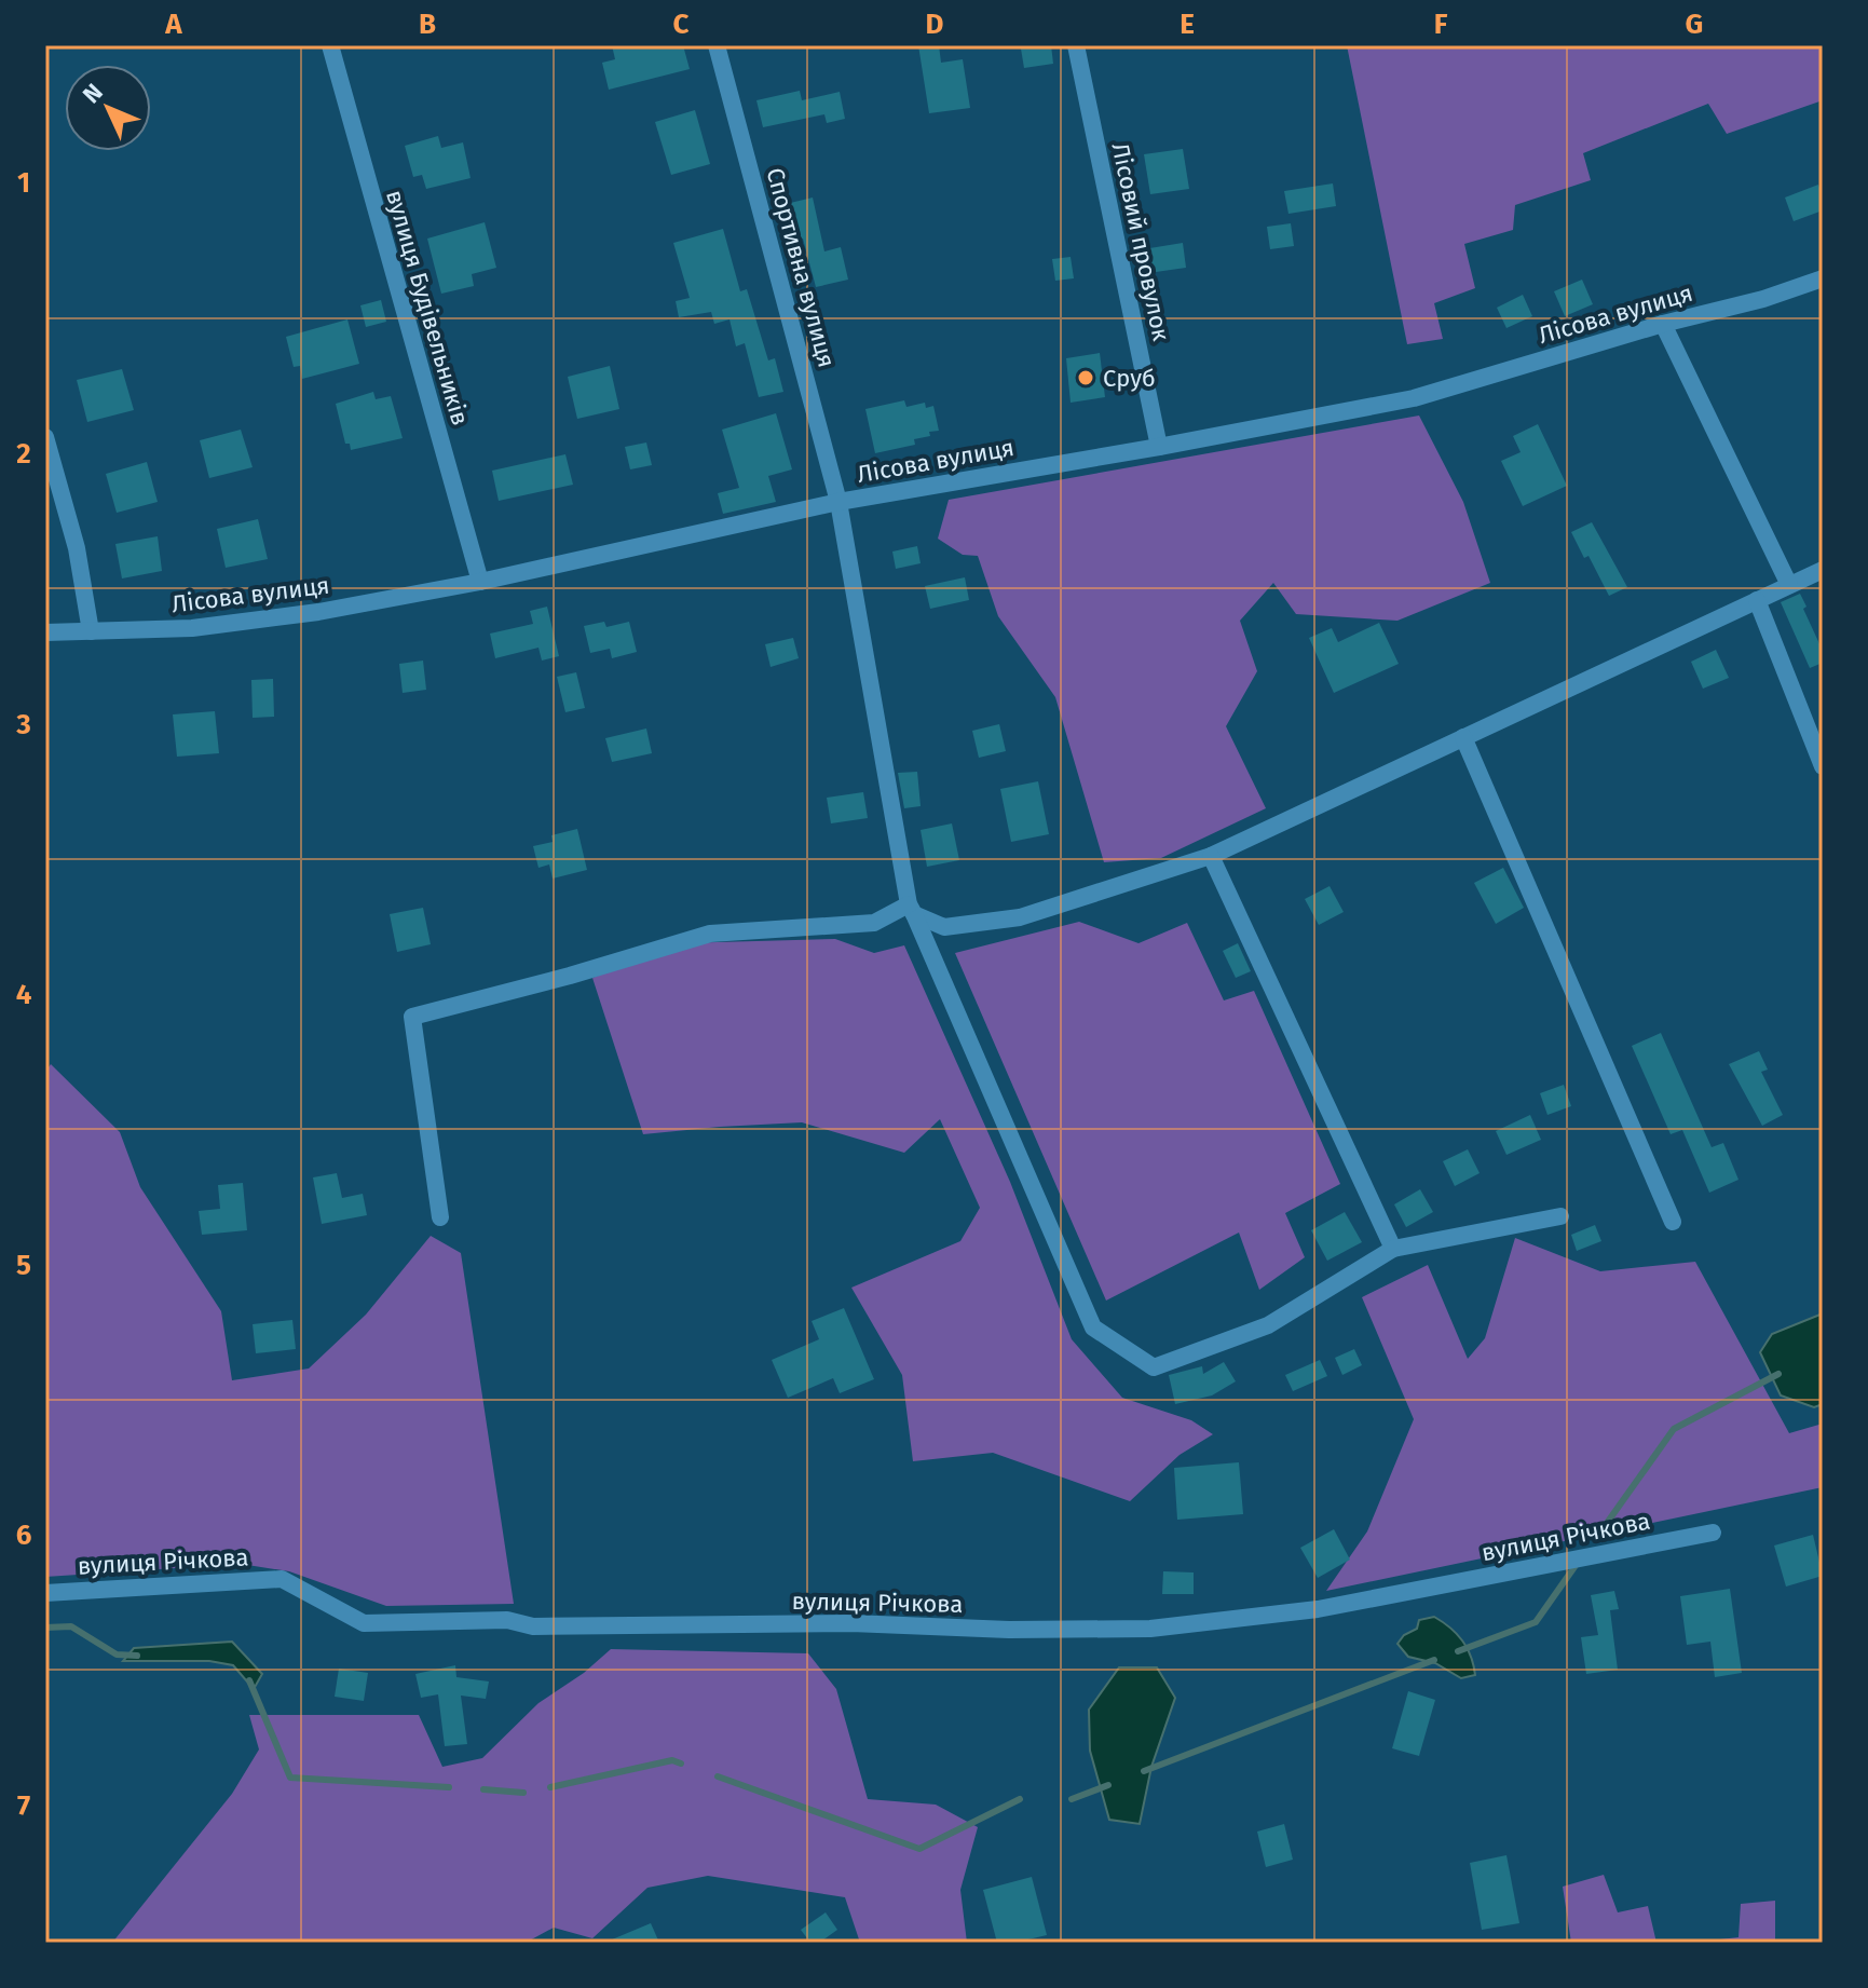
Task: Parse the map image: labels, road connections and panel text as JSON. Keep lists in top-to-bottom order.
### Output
{
  "streets": {
    "street": [
      "Лісовий провулок",
      "Спортивна вулиця",
      "вулиця Будівельників",
      "Лісова вулиця",
      "вулиця Річкова"
    ]
  },
  "crossings": [
    ["Лісовий провулок", "Лісова вулиця"],
    ["Спортивна вулиця", "Лісова вулиця"],
    ["вулиця Будівельників", "Лісова вулиця"]
  ],
  "places": ["Сруб"],
  "north": "top left",
  "grid": {
    "columns": [
      "A",
      "B",
      "C",
      "D",
      "E",
      "F",
      "G"
    ],
    "rows": [
      "1",
      "2",
      "3",
      "4",
      "5",
      "6",
      "7"
    ]
  }
}
